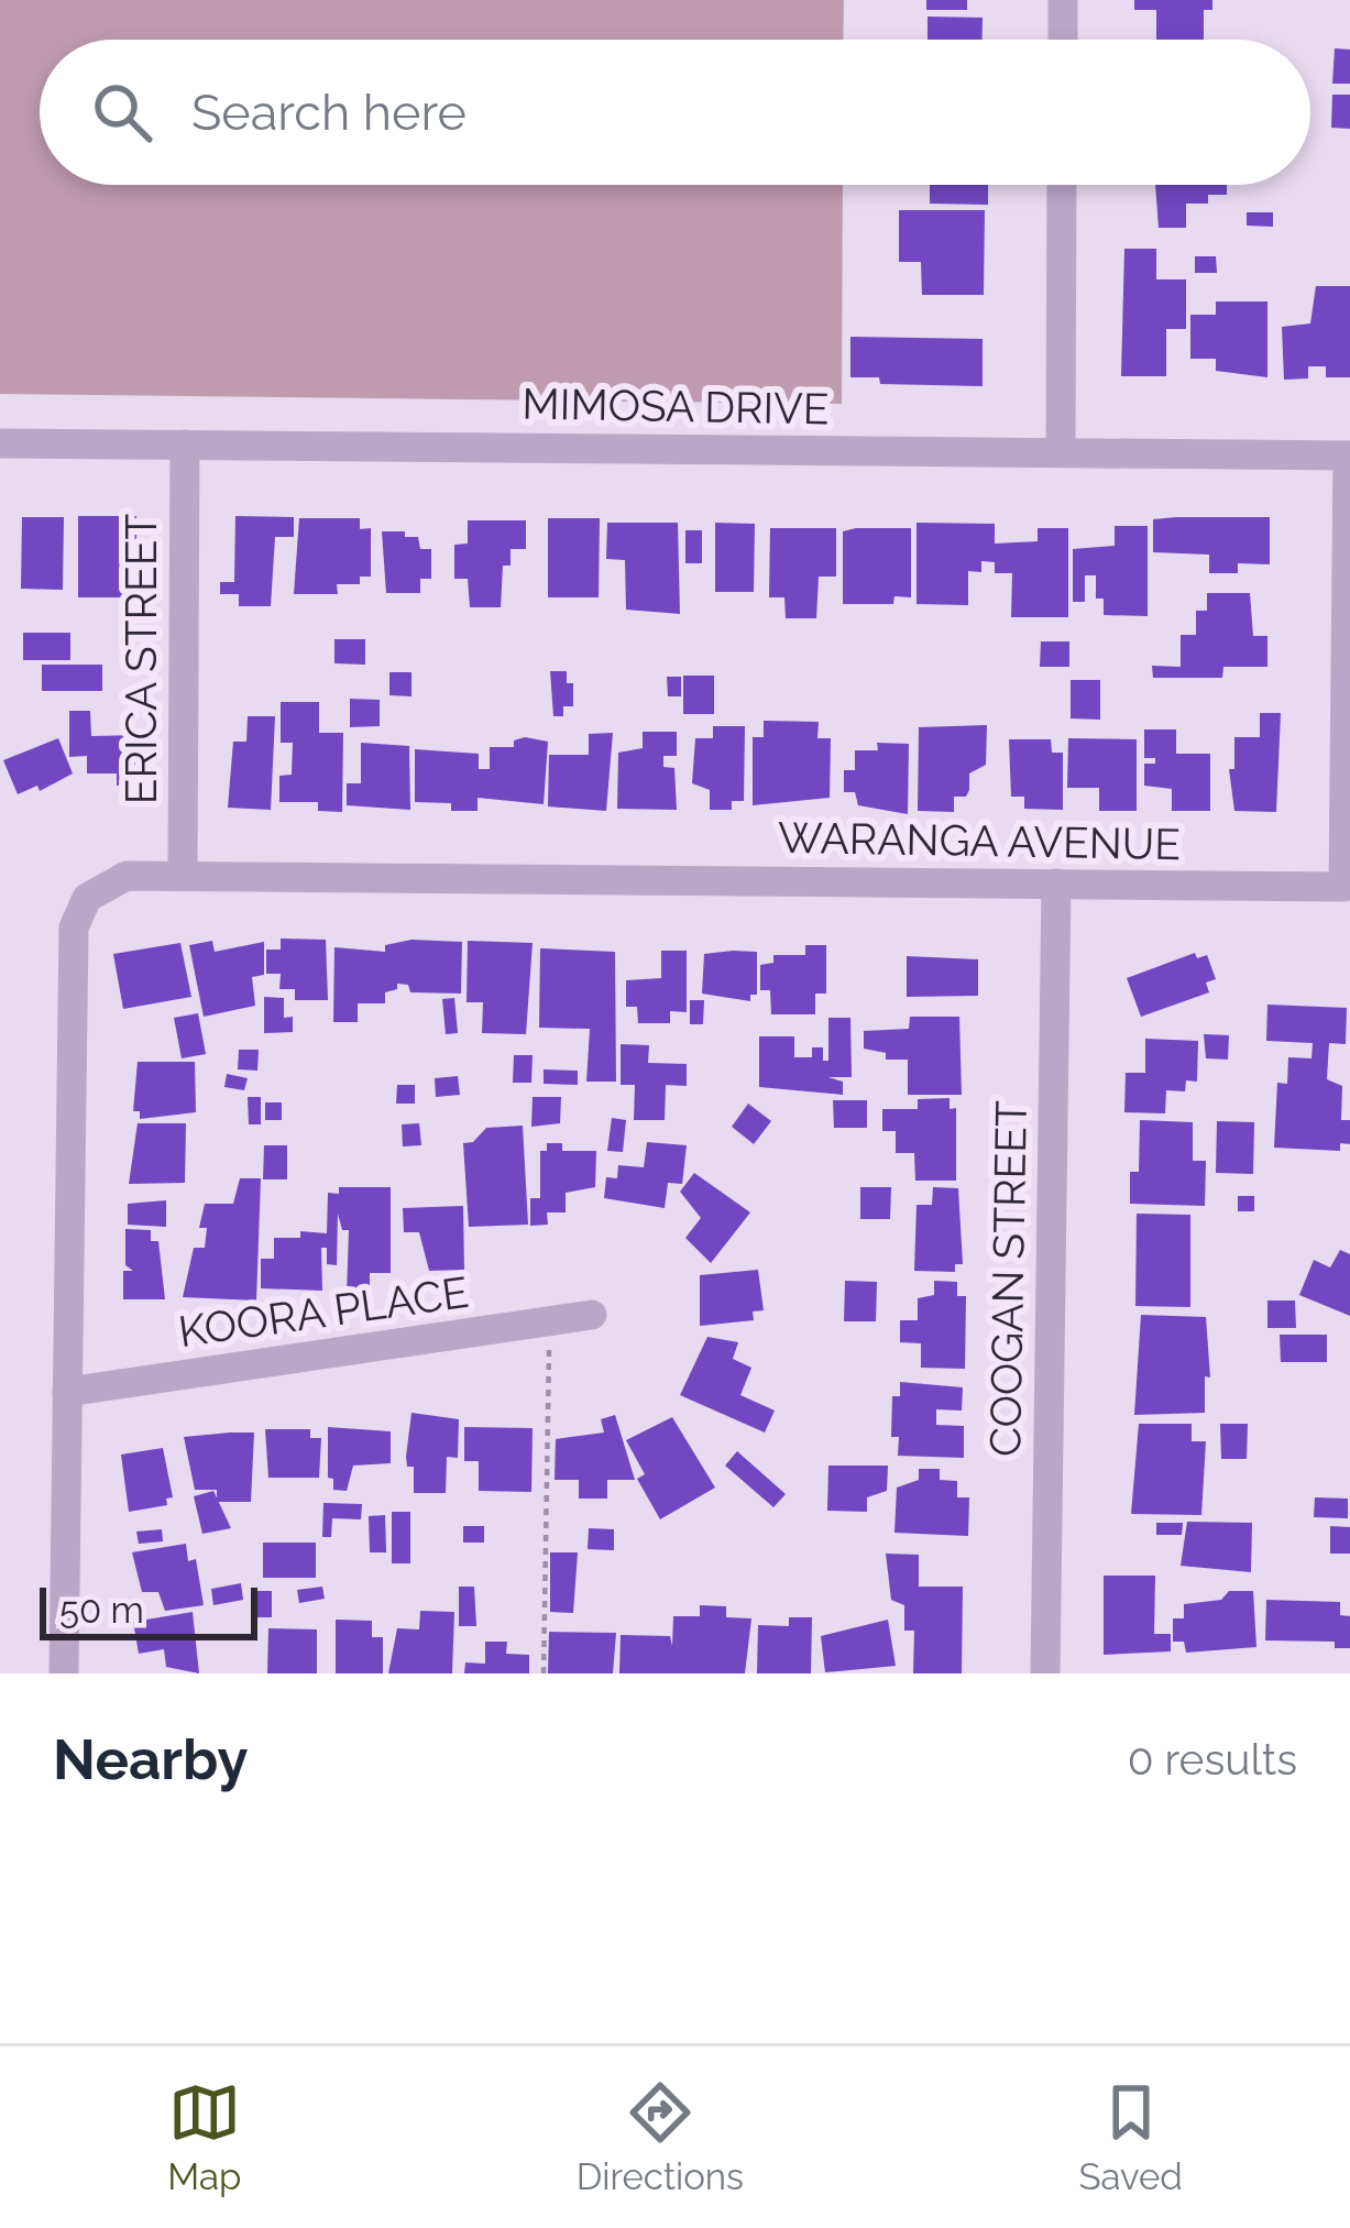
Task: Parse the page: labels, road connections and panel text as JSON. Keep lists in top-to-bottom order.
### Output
{
  "streets": {
    "street": [
      "MIMOSA DRIVE",
      "ERICA STREET",
      "WARANGA AVENUE",
      "COOGAN STREET",
      "KOORA PLACE"
    ]
  },
  "crossings": [
    ["MIMOSA DRIVE", "ERICA STREET"],
    ["MIMOSA DRIVE", "WARANGA AVENUE"],
    ["ERICA STREET", "WARANGA AVENUE"],
    ["WARANGA AVENUE", "COOGAN STREET"],
    ["WARANGA AVENUE", "KOORA PLACE"]
  ],
  "scale_bar": "50 m",
  "page": {
    "search": "Search here",
    "scale": "50 m",
    "heading": ["Nearby", "0 results"],
    "nav": ["Map", "Directions", "Saved"]
  }
}
